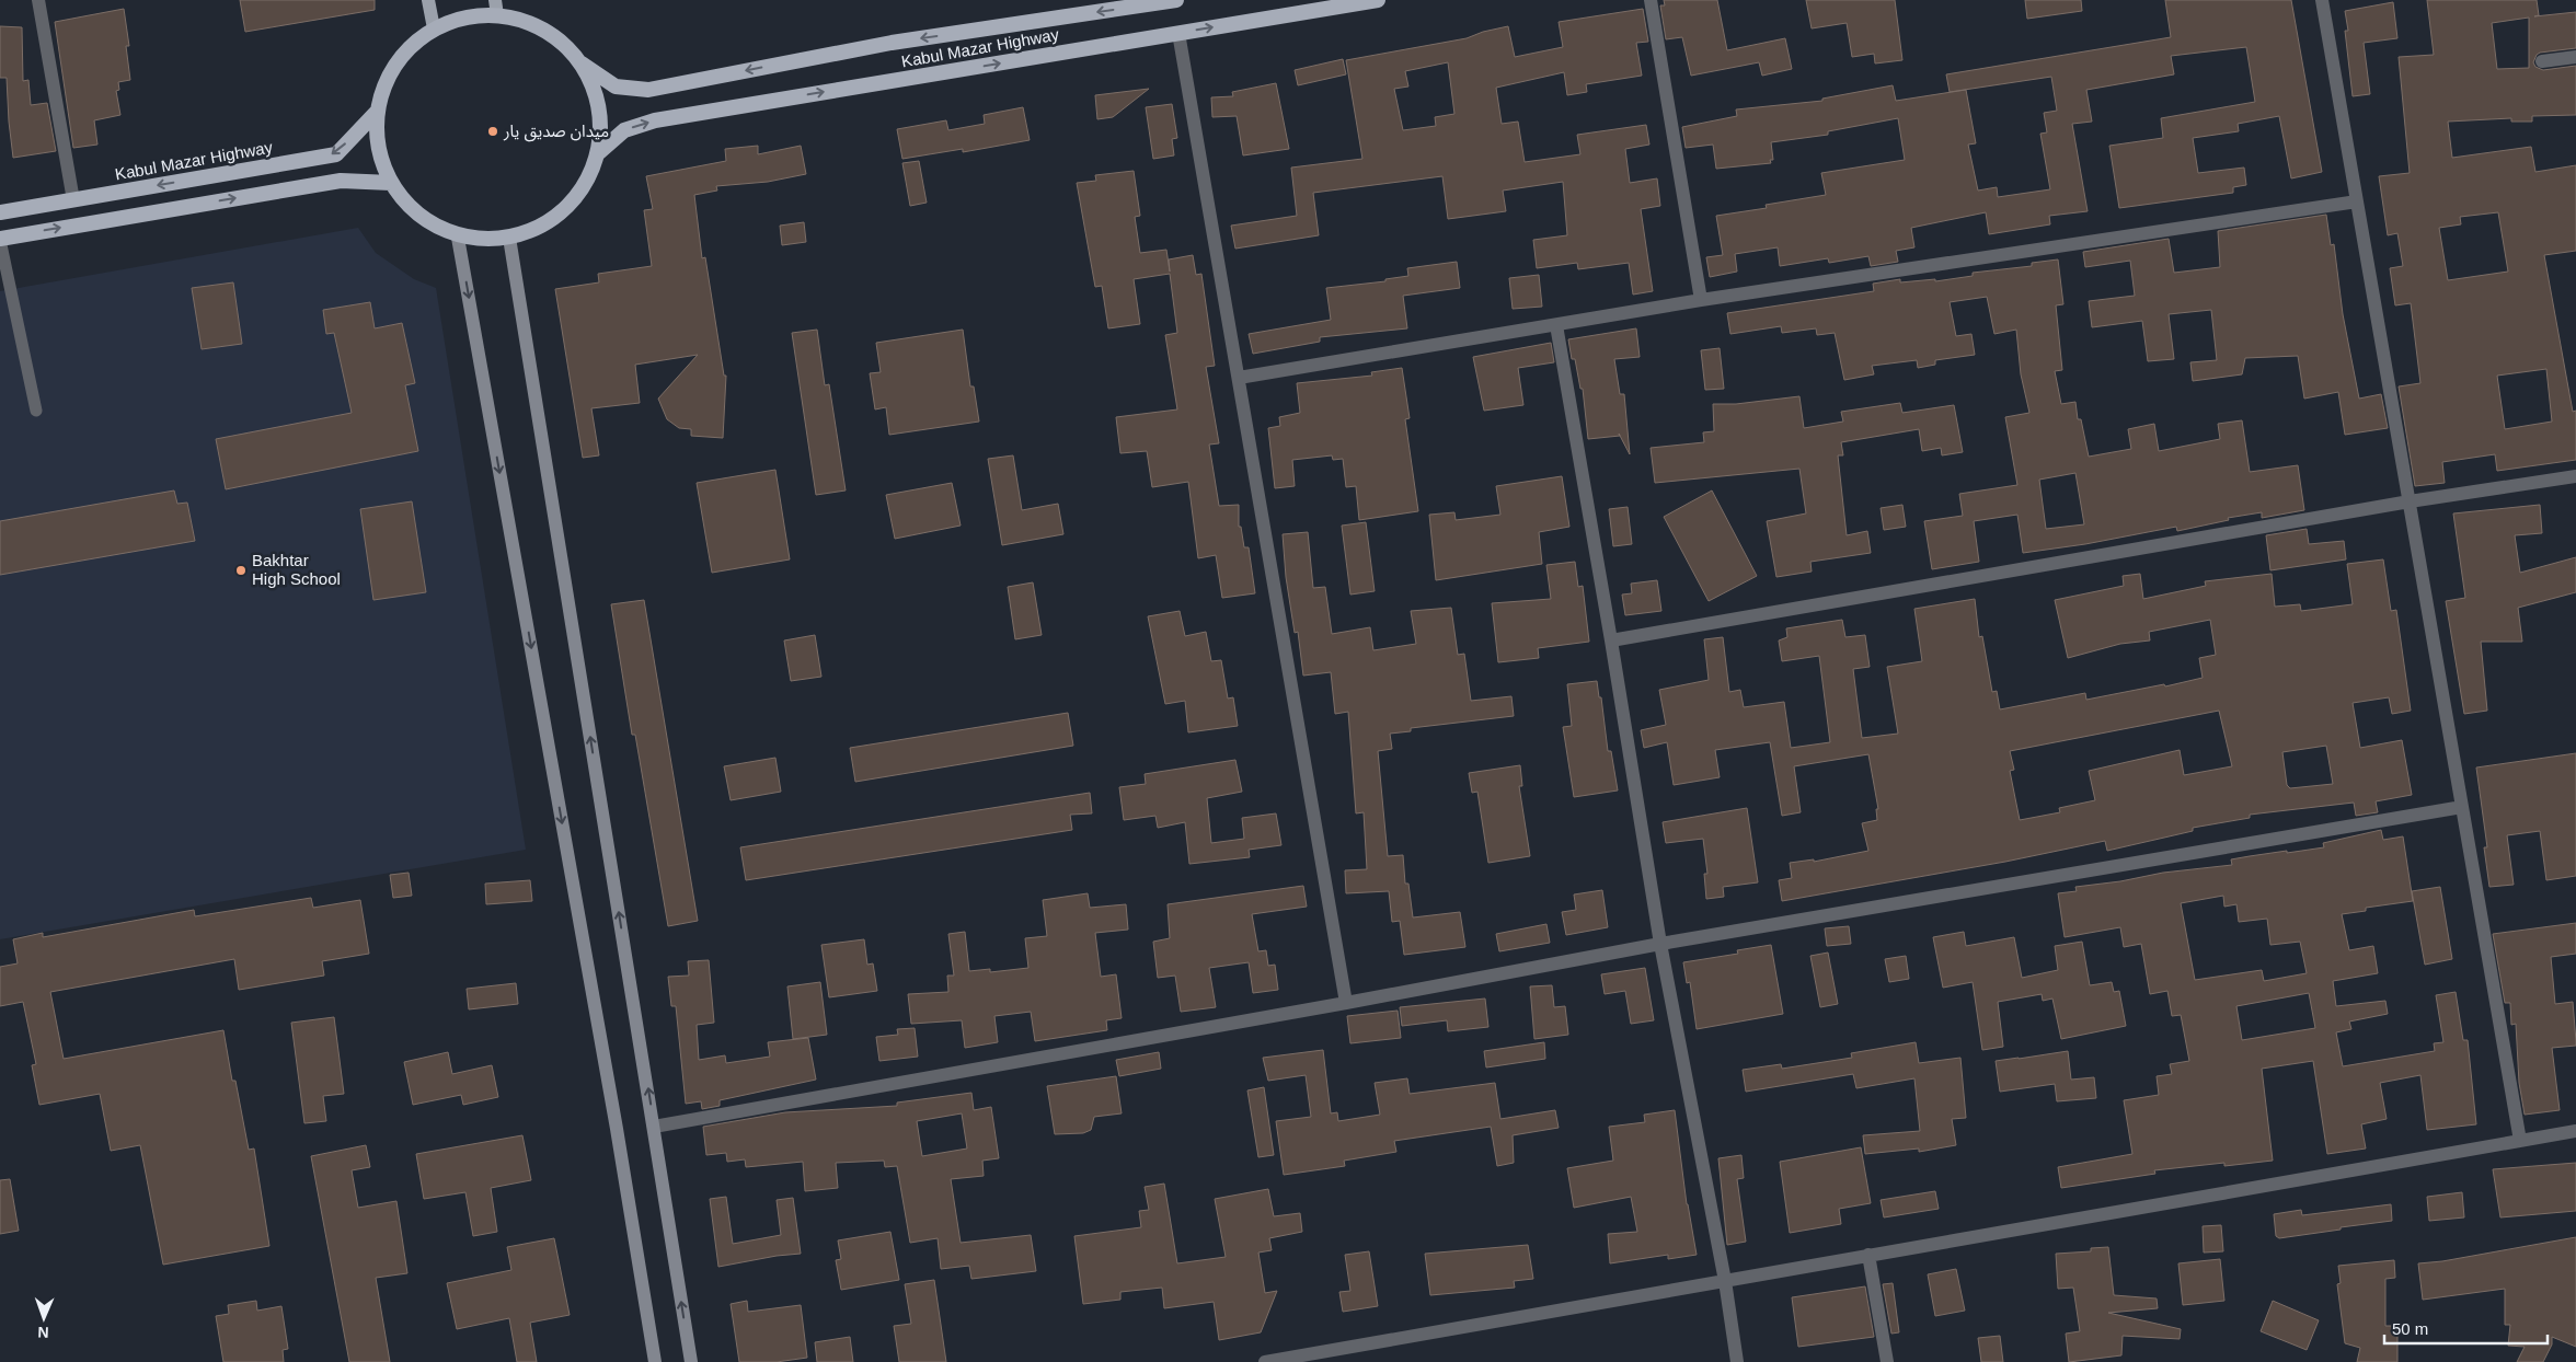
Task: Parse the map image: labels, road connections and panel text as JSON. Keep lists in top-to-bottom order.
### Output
{
  "streets": {
    "highway": ["Kabul Mazar Highway"]
  },
  "places": ["میدان صدیق یار", "Bakhtar High School"],
  "scale_bar": "50 m",
  "north": "bottom"
}
